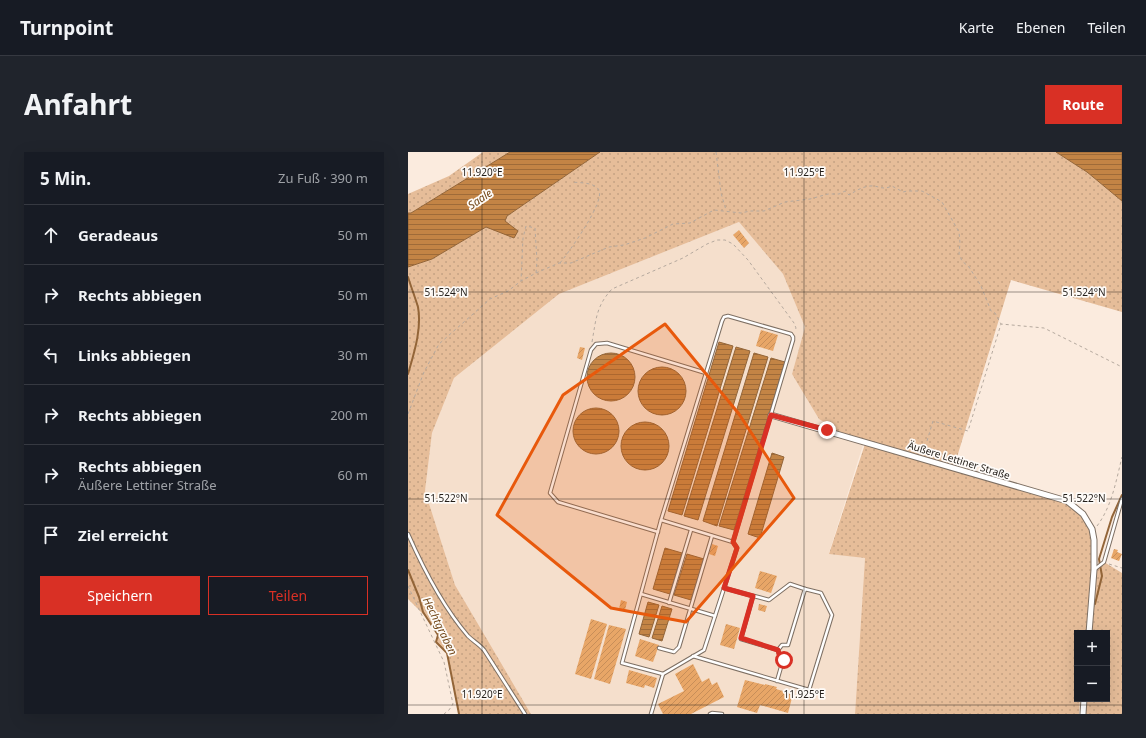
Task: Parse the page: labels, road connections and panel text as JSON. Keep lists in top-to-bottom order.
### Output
{
  "streets": {
    "street": ["Äußere Lettiner Straße"]
  },
  "water": ["Saale", "Hechtgraben"],
  "page": {
    "header": "Turnpoint",
    "nav": ["Karte", "Ebenen", "Teilen"],
    "title": "Anfahrt",
    "buttons": [
      "Route",
      ["Speichern", "Teilen"]
    ],
    "heading": ["5 Min.", "Zu Fuß · 390 m"],
    "list": [
      ["Geradeaus", "50 m"],
      ["Rechts abbiegen", "50 m"],
      ["Links abbiegen", "30 m"],
      ["Rechts abbiegen", "200 m"],
      ["Rechts abbiegen", "Äußere Lettiner Straße", "60 m"],
      "Ziel erreicht"
    ],
    "map_buttons": ["+", "−"]
  },
  "coordinates": [
    "11.920°E",
    "11.925°E",
    "51.524°N",
    "51.522°N"
  ]
}
